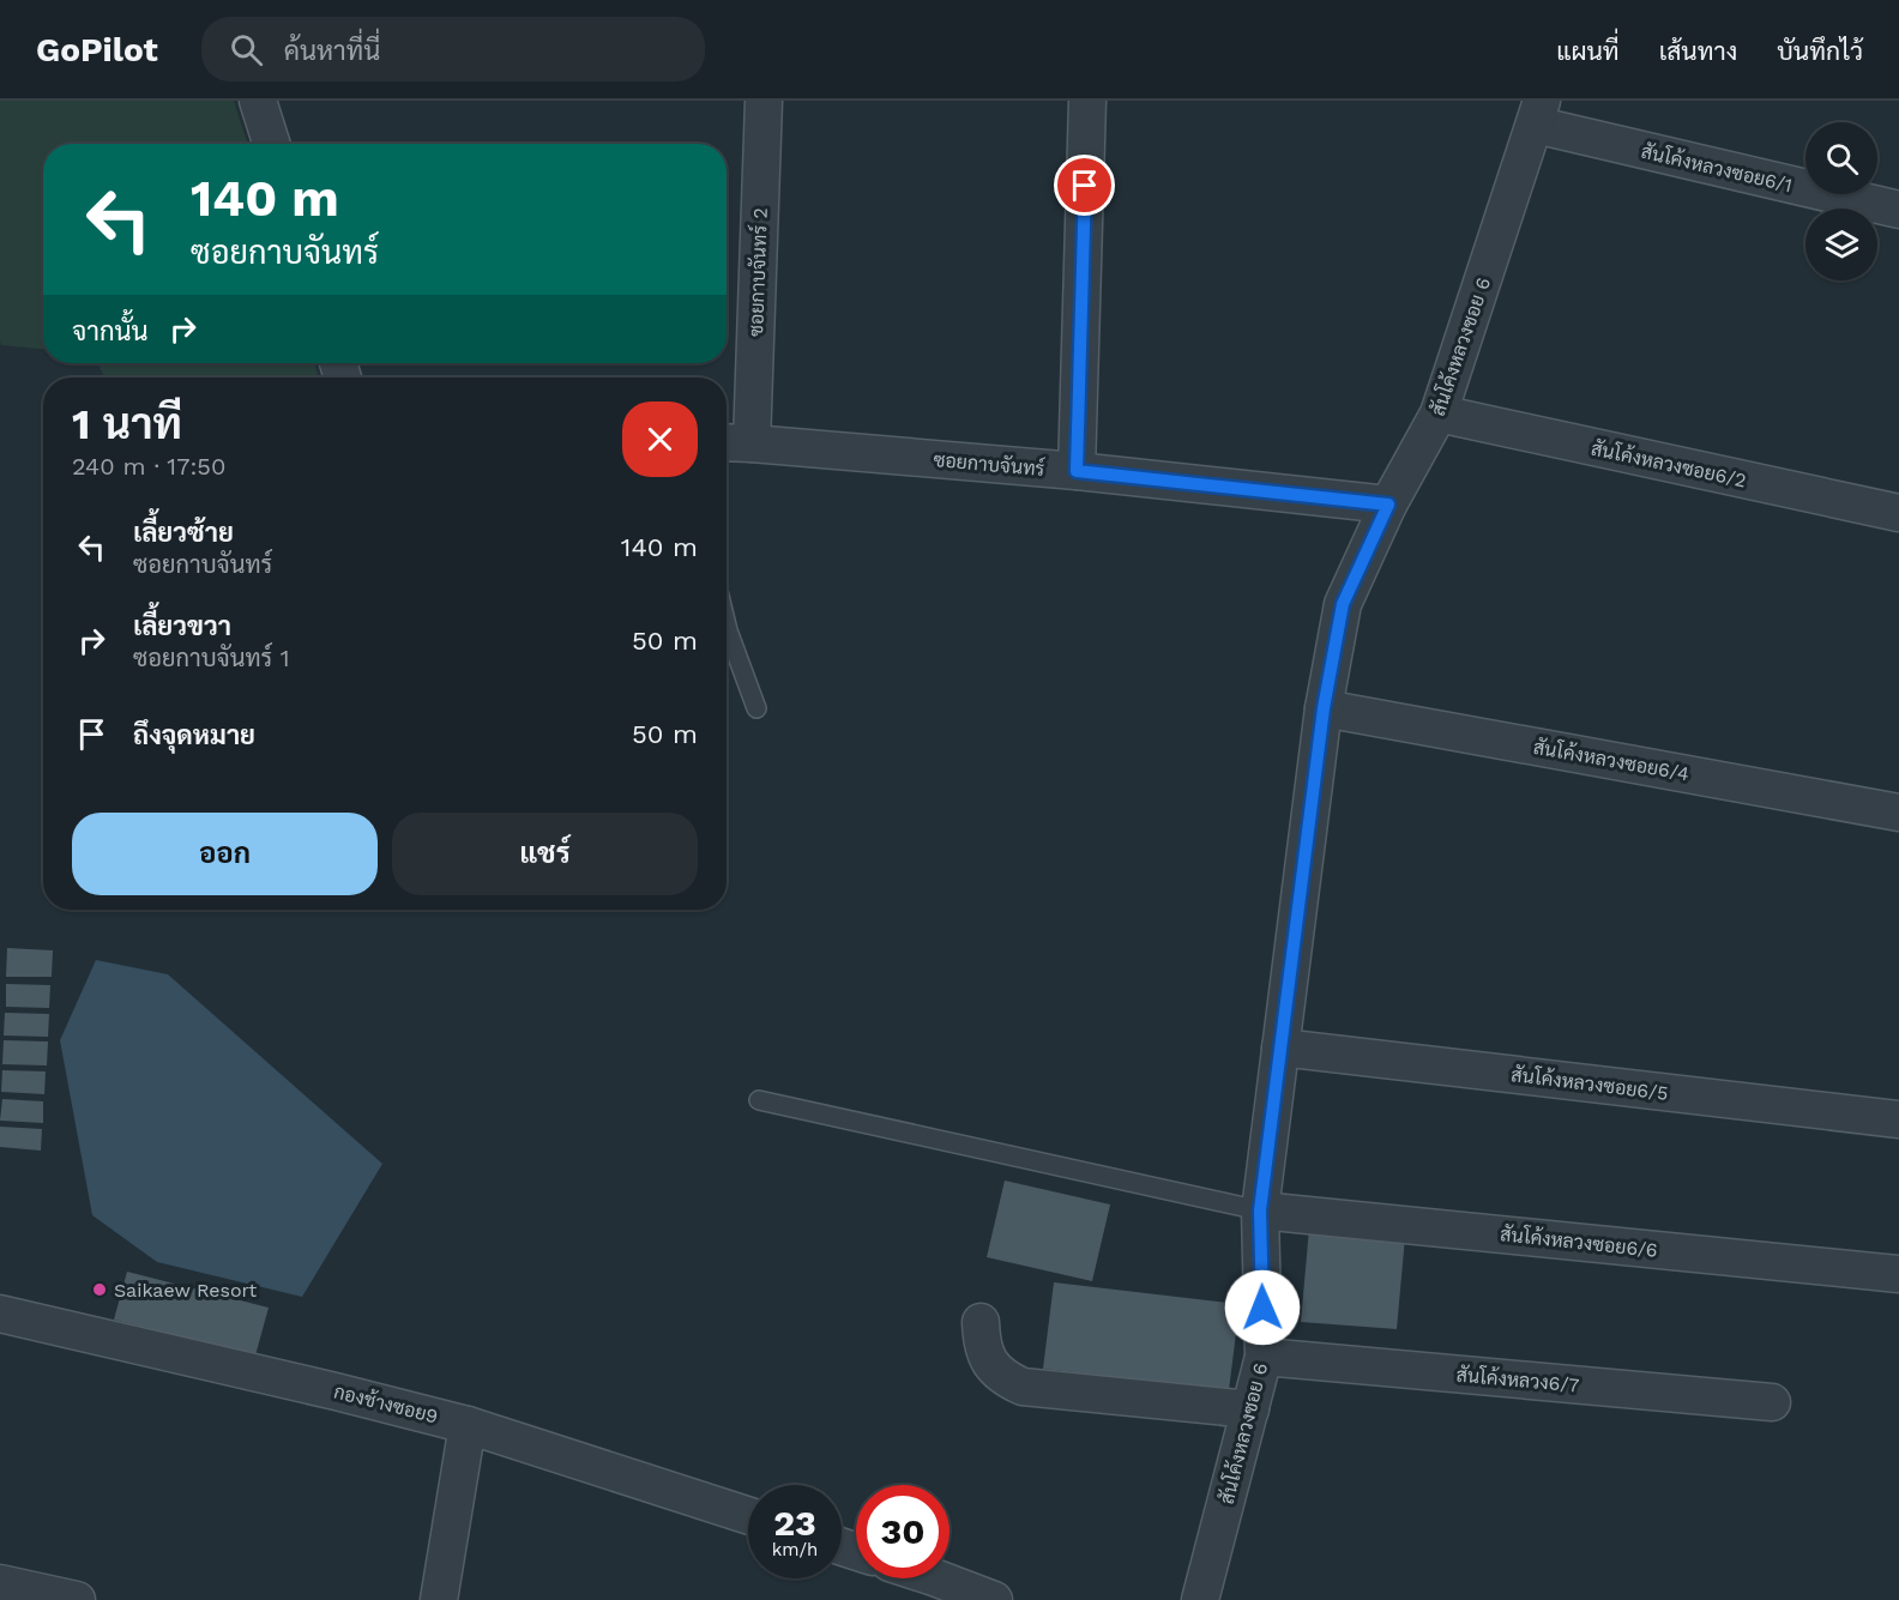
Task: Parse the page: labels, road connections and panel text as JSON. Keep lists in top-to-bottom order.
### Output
{
  "streets": {
    "street": [
      "สันโค้งหลวงซอย6/1",
      "ซอยกาบจันทร์ 2",
      "สันโค้งหลวงซอย 6",
      "ซอยกาบจันทร์",
      "สันโค้งหลวงซอย6/2",
      "สันโค้งหลวงซอย6/4",
      "สันโค้งหลวงซอย6/5",
      "สันโค้งหลวงซอย6/6",
      "สันโค้งหลวง6/7",
      "กองช้างซอย9"
    ]
  },
  "crossings": [
    ["สันโค้งหลวงซอย6/1", "สันโค้งหลวงซอย 6"],
    ["ซอยกาบจันทร์ 2", "ซอยกาบจันทร์"],
    ["สันโค้งหลวงซอย 6", "ซอยกาบจันทร์"],
    ["สันโค้งหลวงซอย 6", "สันโค้งหลวงซอย6/2"],
    ["สันโค้งหลวงซอย 6", "สันโค้งหลวงซอย6/4"],
    ["สันโค้งหลวงซอย 6", "สันโค้งหลวงซอย6/5"],
    ["สันโค้งหลวงซอย 6", "สันโค้งหลวงซอย6/6"],
    ["สันโค้งหลวงซอย 6", "สันโค้งหลวง6/7"]
  ],
  "places": ["Saikaew Resort"],
  "page": {
    "header": "GoPilot",
    "search": "ค้นหาที่นี่",
    "nav": ["แผนที่", "เส้นทาง", "บันทึกไว้"],
    "turn": ["140 m", "ซอยกาบจันทร์"],
    "then": "จากนั้น",
    "heading": ["1 นาที", "240 m · 17:50"],
    "list": [
      {
        "name": "เลี้ยวซ้าย",
        "note": "ซอยกาบจันทร์",
        "value": "140 m"
      },
      {
        "name": "เลี้ยวขวา",
        "note": "ซอยกาบจันทร์ 1",
        "value": "50 m"
      },
      {
        "name": "ถึงจุดหมาย",
        "value": "50 m"
      }
    ],
    "buttons": ["ออก", "แชร์"],
    "speed": "23 km/h",
    "limit": "30"
  }
}
